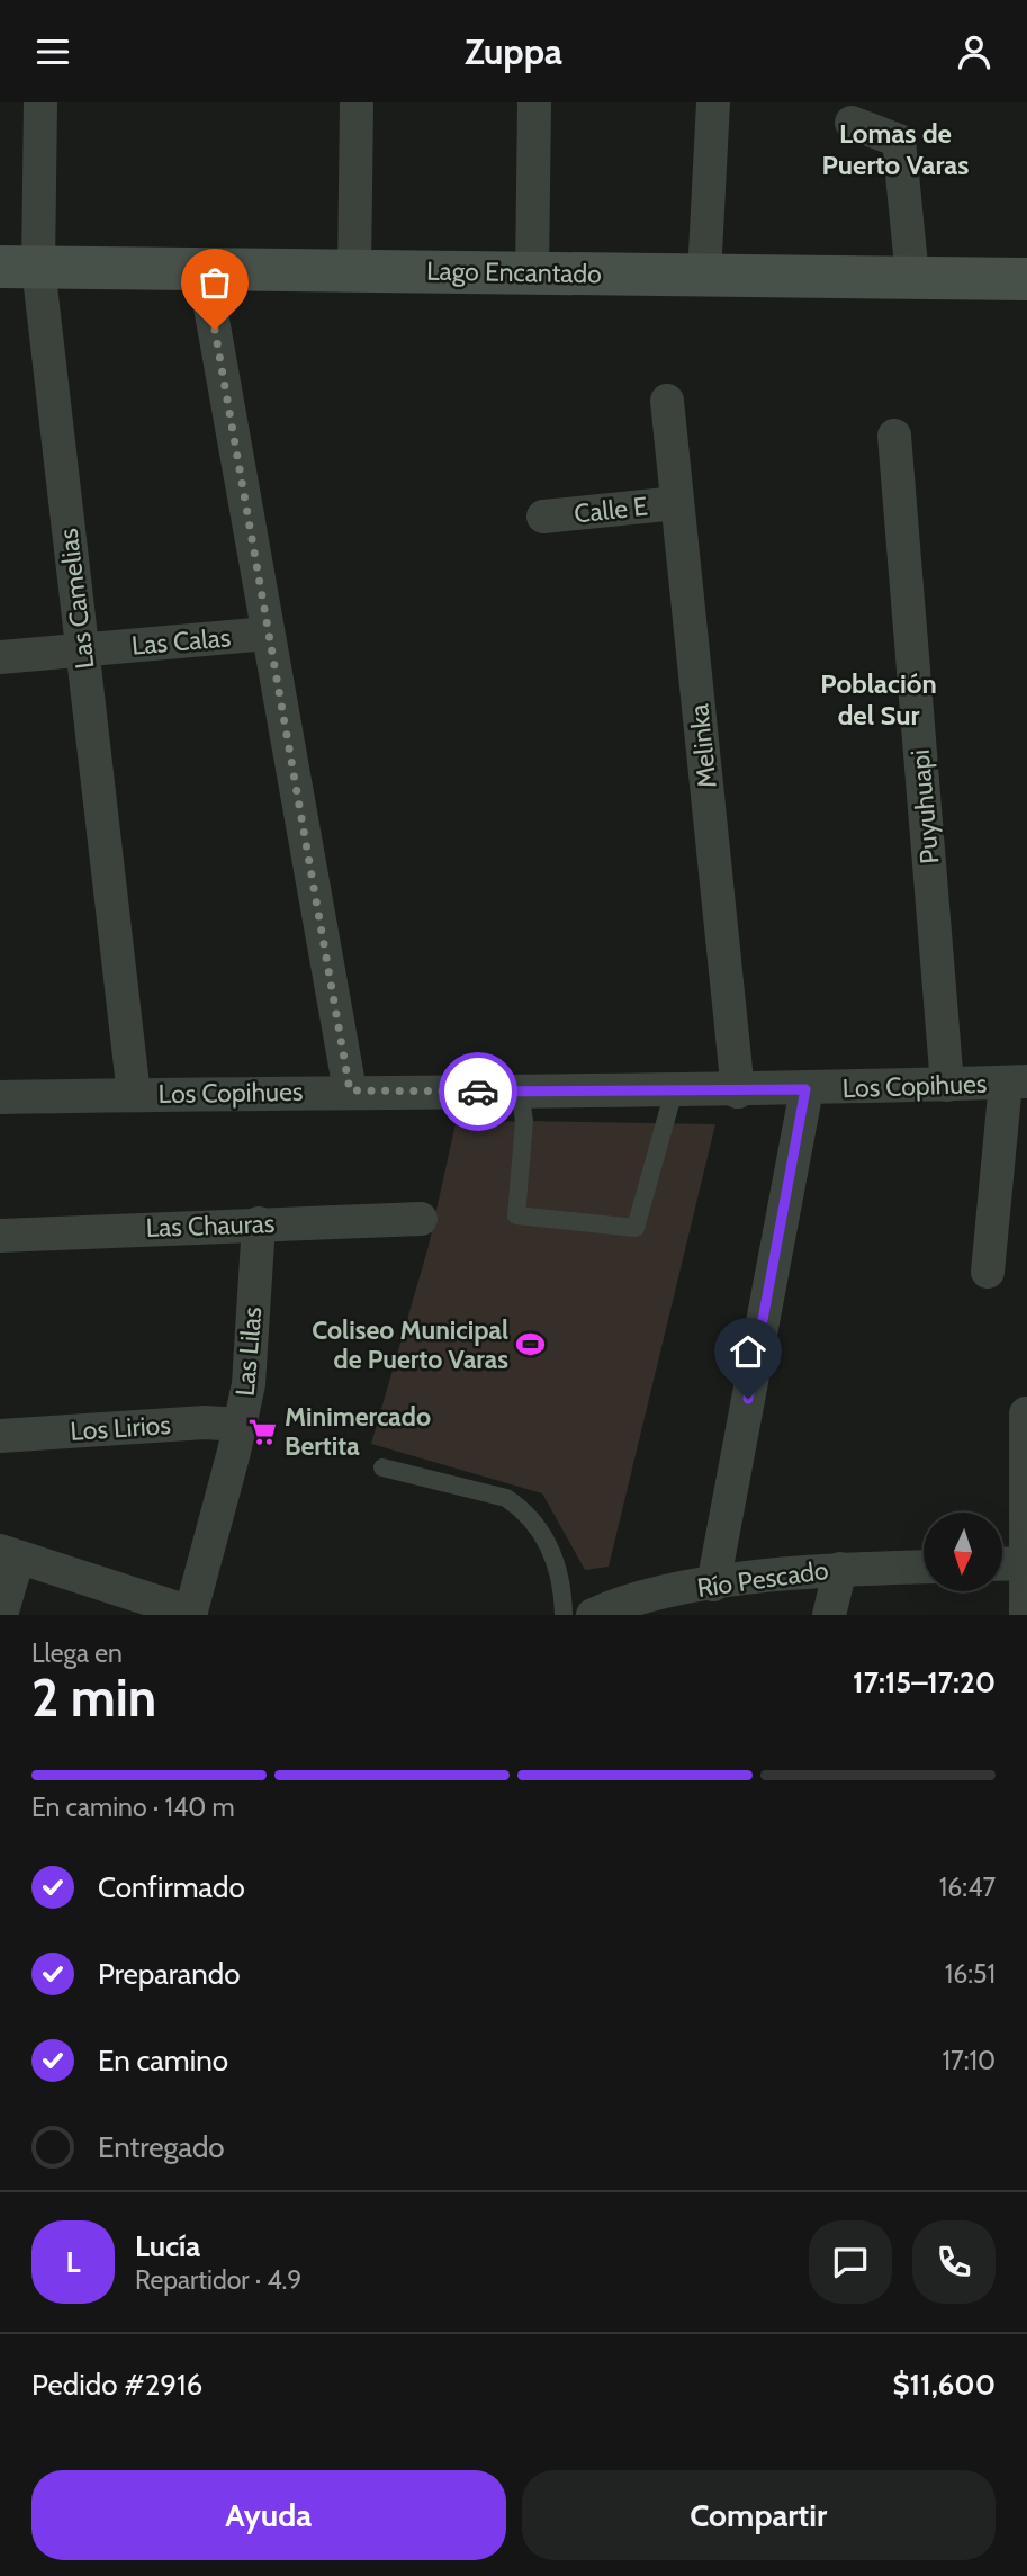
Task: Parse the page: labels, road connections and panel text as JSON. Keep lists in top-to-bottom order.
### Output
{
  "streets": {
    "street": [
      "Lago Encantado",
      "Calle E",
      "Las Camelias",
      "Las Calas",
      "Melinka",
      "Puyuhuapi",
      "Los Copihues",
      "Las Chauras",
      "Las Lilas",
      "Los Lirios",
      "Río Pescado"
    ]
  },
  "crossings": [
    ["Lago Encantado", "Las Camelias"],
    ["Calle E", "Melinka"],
    ["Las Camelias", "Las Calas"],
    ["Las Camelias", "Los Copihues"],
    ["Melinka", "Los Copihues"],
    ["Puyuhuapi", "Los Copihues"],
    ["Las Chauras", "Las Lilas"],
    ["Las Lilas", "Los Lirios"]
  ],
  "districts": ["Lomas de Puerto Varas", "Población del Sur"],
  "places": {
    "sports": ["Coliseo Municipal de Puerto Varas"],
    "supermarket": ["Minimercado Bertita"]
  },
  "north": "bottom",
  "page": {
    "header": "Zuppa",
    "heading": ["2 min", "Llega en", "17:15–17:20"],
    "panel": [
      "Lucía",
      "Repartidor · 4.9",
      "Pedido #2916",
      "$11,600"
    ],
    "bar": "En camino · 140 m",
    "list": [
      ["Confirmado", "16:47"],
      ["Preparando", "16:51"],
      ["En camino", "17:10"],
      "Entregado"
    ],
    "round": "L",
    "buttons": ["Ayuda", "Compartir"]
  }
}
